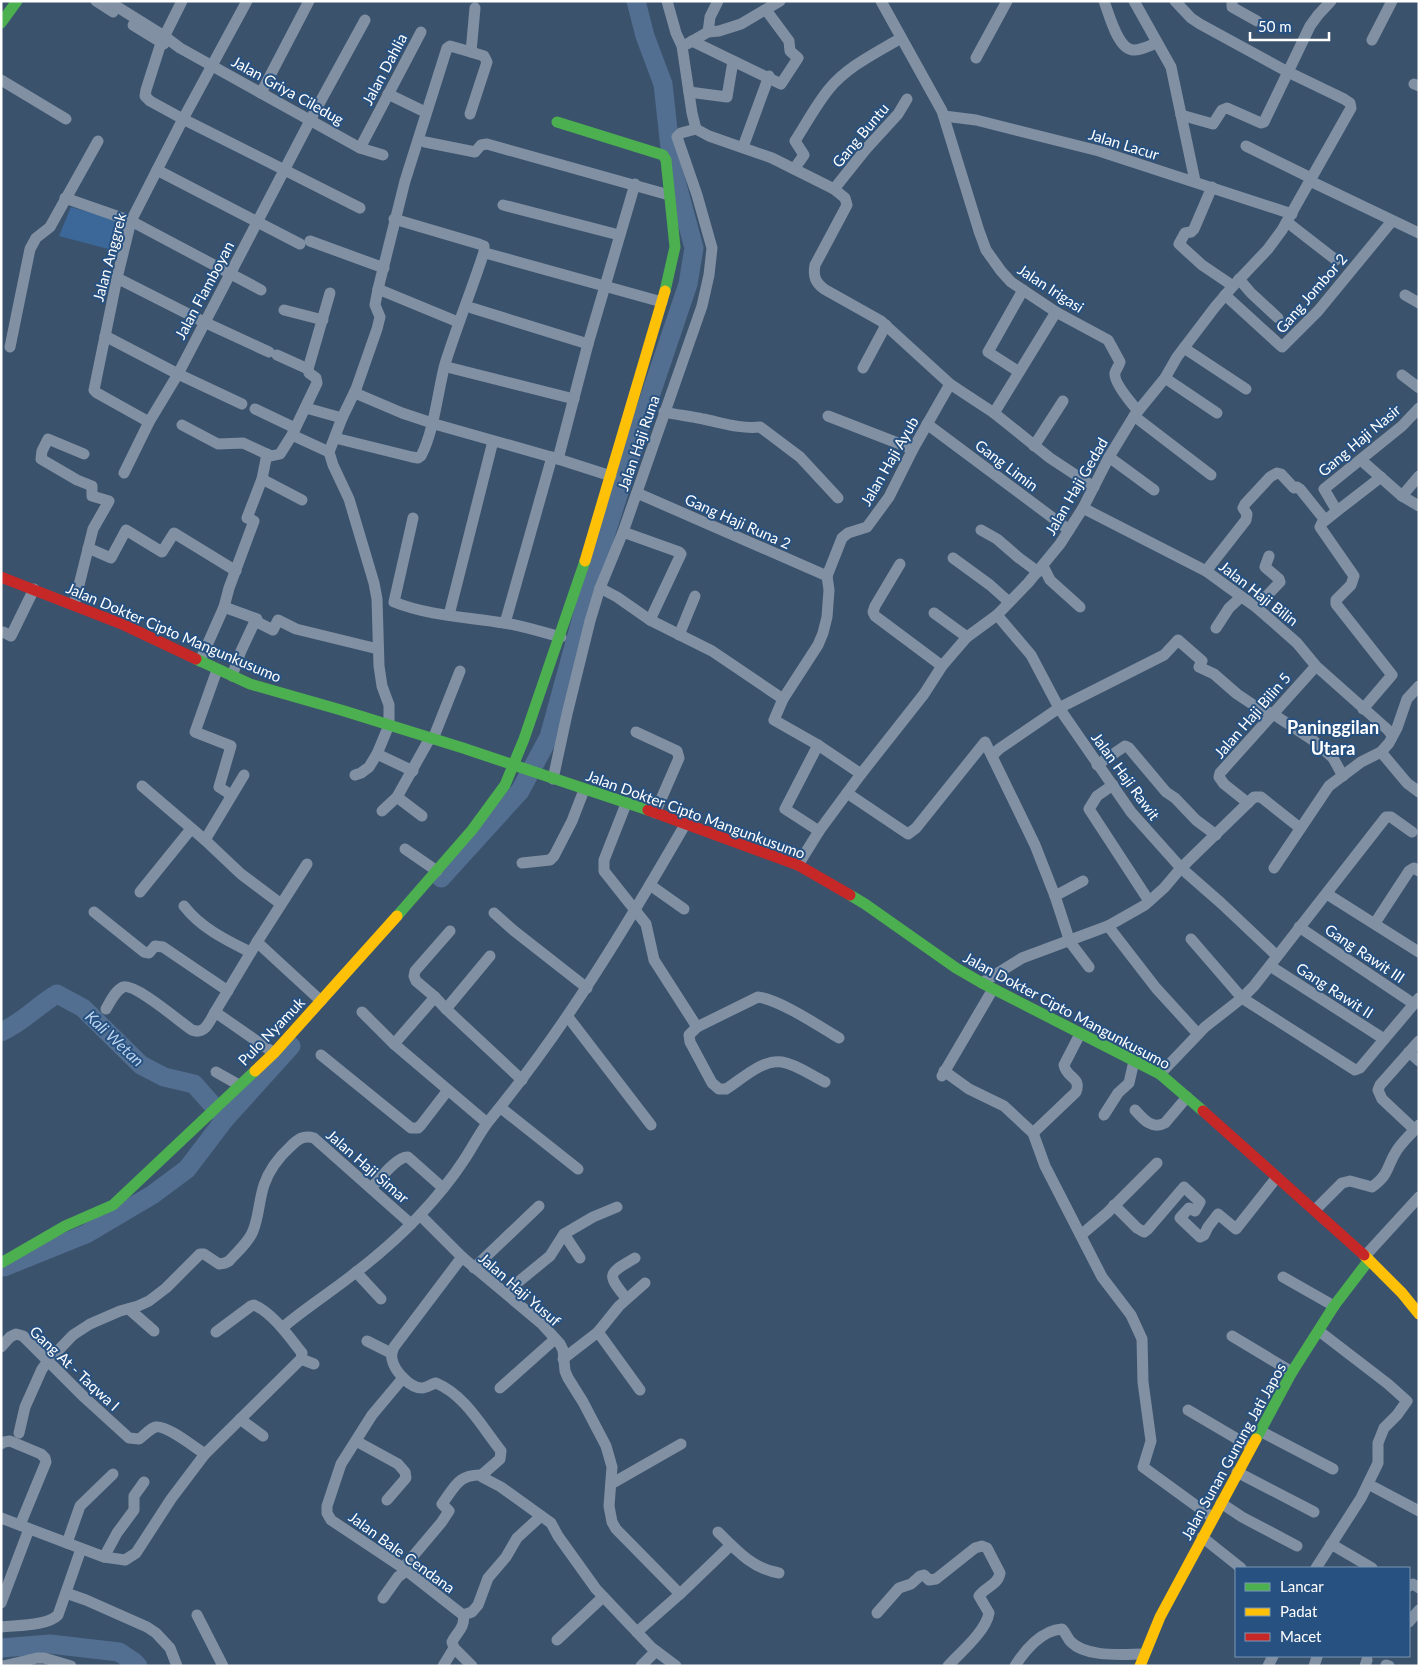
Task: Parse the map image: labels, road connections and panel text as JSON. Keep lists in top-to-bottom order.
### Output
{
  "streets": {
    "street": [
      "Jalan Dahlia",
      "Jalan Griya Ciledug",
      "Gang Buntu",
      "Jalan Lacur",
      "Jalan Anggrek",
      "Jalan Irigasi",
      "Jalan Flamboyan",
      "Gang Jombor 2",
      "Gang Haji Nasir",
      "Jalan Haji Runa",
      "Jalan Haji Ayub",
      "Gang Limin",
      "Jalan Haji Gedad",
      "Gang Haji Runa 2",
      "Jalan Haji Bilin",
      "Jalan Dokter Cipto Mangunkusumo",
      "Jalan Haji Bilin 5",
      "Jalan Haji Rawit",
      "Gang Rawit III",
      "Gang Rawit II",
      "Pulo Nyamuk",
      "Jalan Haji Simar",
      "Jalan Haji Yusuf",
      "Gang At - Taqwa I",
      "Jalan Sunan Gunung Jati Japos",
      "Jalan Bale Cendana"
    ]
  },
  "crossings": [
    ["Jalan Dahlia", "Jalan Griya Ciledug"],
    ["Jalan Griya Ciledug", "Jalan Anggrek"],
    ["Jalan Griya Ciledug", "Jalan Flamboyan"],
    ["Jalan Lacur", "Jalan Irigasi"],
    ["Jalan Lacur", "Jalan Haji Gedad"],
    ["Jalan Anggrek", "Jalan Flamboyan"],
    ["Jalan Irigasi", "Jalan Haji Gedad"],
    ["Gang Jombor 2", "Jalan Haji Gedad"],
    ["Jalan Haji Runa", "Gang Haji Runa 2"],
    ["Jalan Haji Runa", "Jalan Dokter Cipto Mangunkusumo"],
    ["Jalan Haji Ayub", "Gang Limin"],
    ["Jalan Haji Ayub", "Jalan Haji Gedad"],
    ["Jalan Haji Ayub", "Gang Haji Runa 2"],
    ["Gang Limin", "Jalan Haji Gedad"],
    ["Jalan Haji Gedad", "Jalan Haji Bilin"],
    ["Jalan Haji Gedad", "Jalan Dokter Cipto Mangunkusumo"],
    ["Jalan Haji Gedad", "Jalan Haji Rawit"],
    ["Jalan Haji Bilin", "Jalan Haji Bilin 5"],
    ["Jalan Dokter Cipto Mangunkusumo", "Pulo Nyamuk"],
    ["Jalan Dokter Cipto Mangunkusumo", "Jalan Sunan Gunung Jati Japos"],
    ["Jalan Haji Simar", "Jalan Haji Yusuf"],
    ["Jalan Haji Simar", "Gang At - Taqwa I"]
  ],
  "districts": ["Paninggilan Utara"],
  "water": ["Kali Wetan"],
  "legend": ["Lancar", "Padat", "Macet"],
  "scale_bar": "50 m"
}
